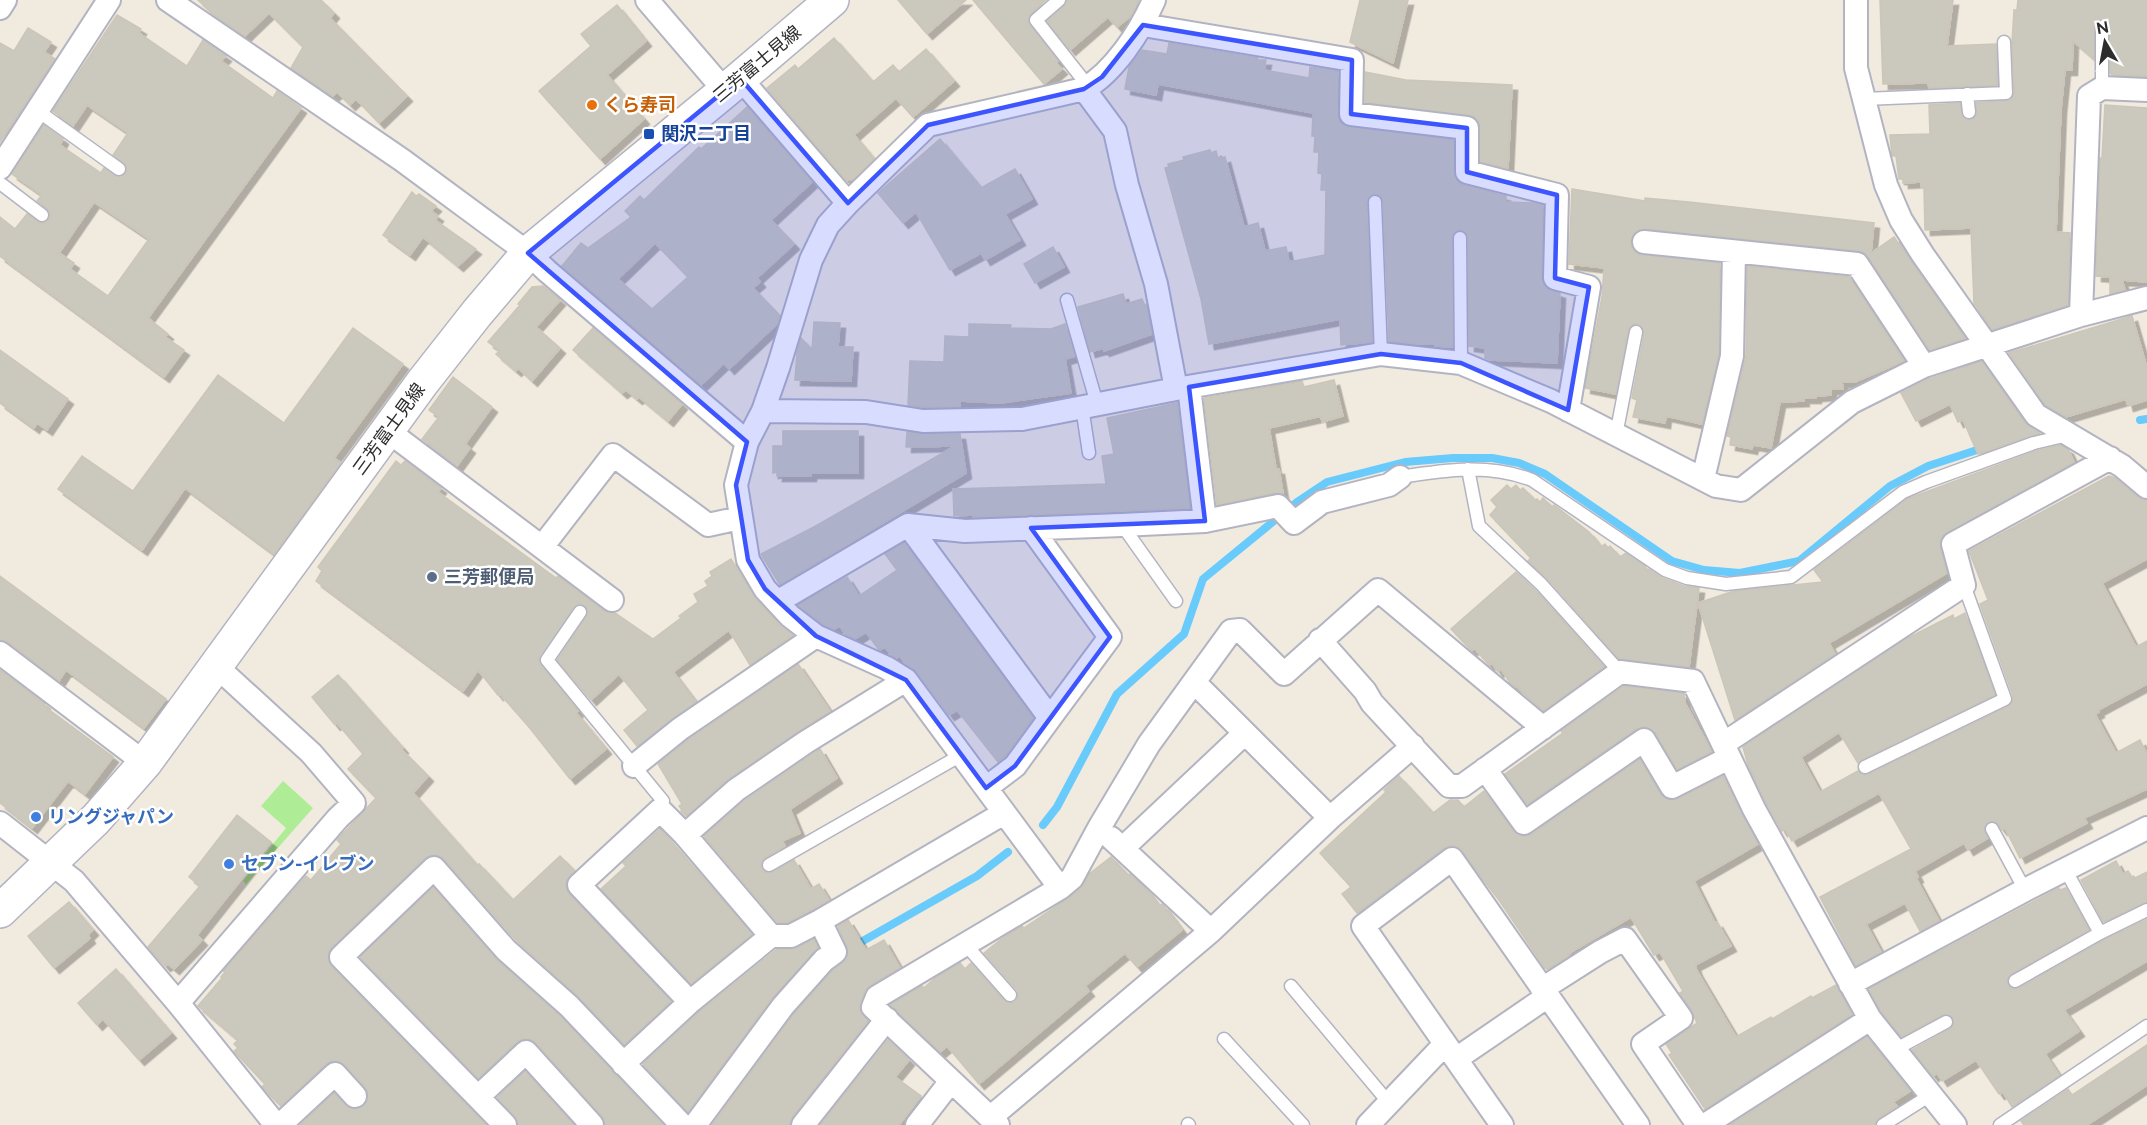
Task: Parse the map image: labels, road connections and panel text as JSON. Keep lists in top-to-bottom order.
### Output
{
  "streets": {
    "main road": ["三芳富士見線"]
  },
  "places": {
    "other": [
      "くら寿司",
      "三芳郵便局",
      "リングジャパン",
      "セブン-イレブン"
    ],
    "transit": ["関沢二丁目"]
  },
  "north": "top"
}
